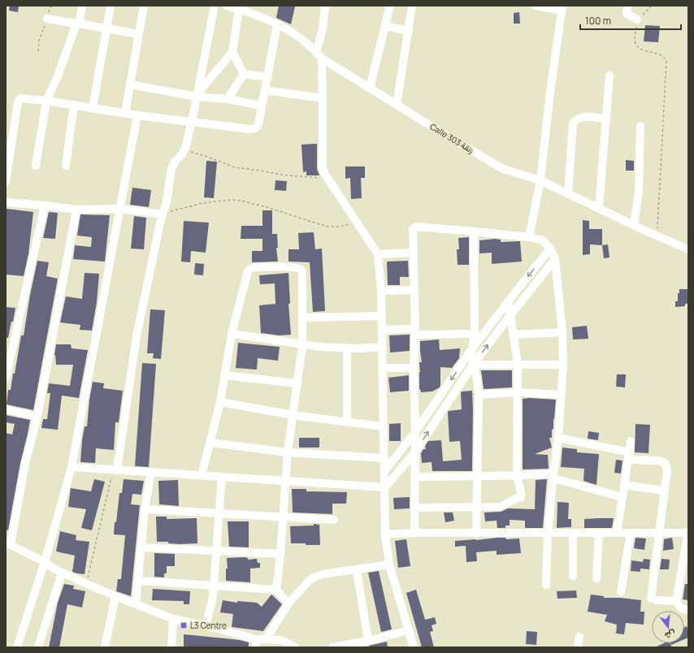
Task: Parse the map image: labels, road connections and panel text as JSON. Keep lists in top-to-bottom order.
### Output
{
  "streets": {
    "street": ["Calle 303 زنقة"]
  },
  "places": {
    "transit": ["L3 Centre"]
  },
  "scale_bar": "100 m",
  "north": "bottom"
}
